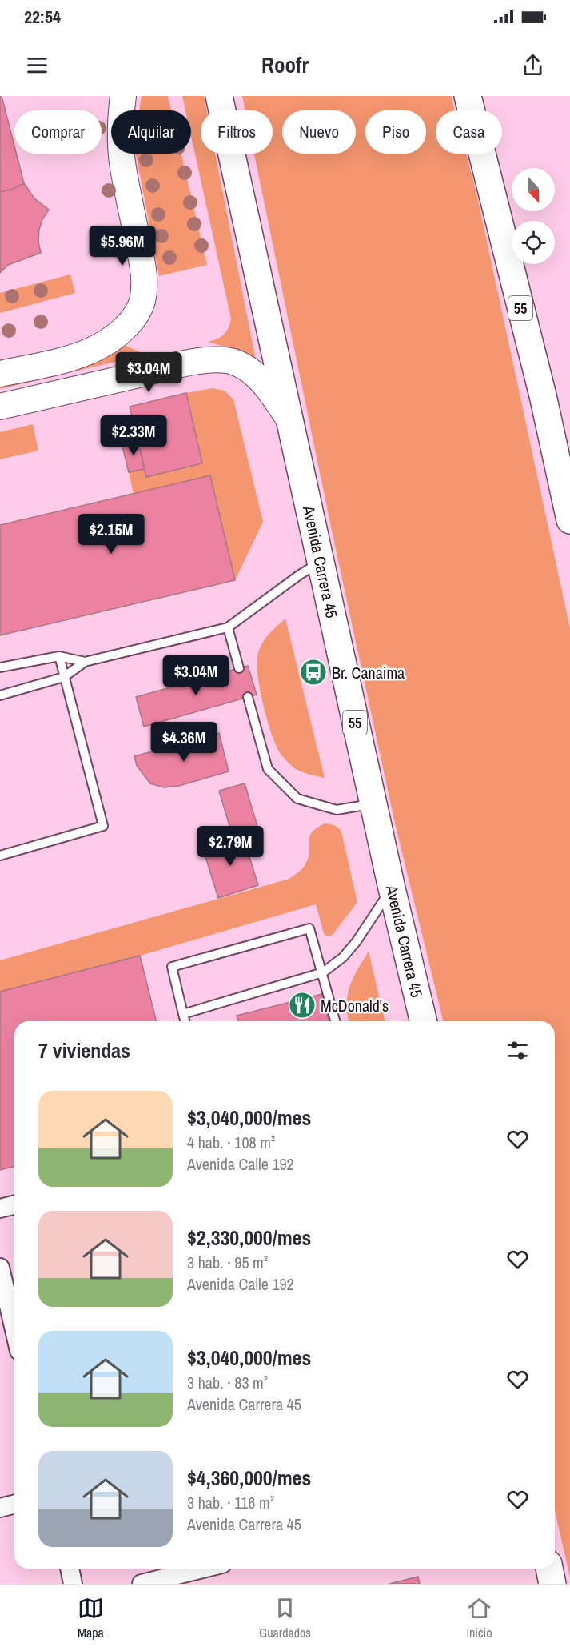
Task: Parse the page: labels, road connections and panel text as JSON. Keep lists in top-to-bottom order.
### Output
{
  "streets": {
    "highway": ["55", "Avenida Carrera 45"]
  },
  "places": {
    "bus stop": ["Br. Canaima"],
    "restaurant": ["McDonald's"]
  },
  "north": "bottom",
  "page": {
    "status": "22:54",
    "header": "Roofr",
    "chip": [
      "Comprar",
      "Alquilar",
      "Filtros",
      "Nuevo",
      "Piso",
      "Casa"
    ],
    "price": [
      "$5.96M",
      "$3.04M",
      "$2.33M",
      "$2.15M",
      "$3.04M",
      "$4.36M",
      "$2.79M"
    ],
    "heading": "7 viviendas",
    "list": [
      {
        "name": "$3,040,000/mes",
        "note": "4 hab. · 108 m² · Avenida Calle 192"
      },
      {
        "name": "$2,330,000/mes",
        "note": "3 hab. · 95 m² · Avenida Calle 192"
      },
      {
        "name": "$3,040,000/mes",
        "note": "3 hab. · 83 m² · Avenida Carrera 45"
      },
      {
        "name": "$4,360,000/mes",
        "note": "3 hab. · 116 m² · Avenida Carrera 45"
      }
    ],
    "tabs": ["Mapa", "Guardados", "Inicio"]
  }
}
